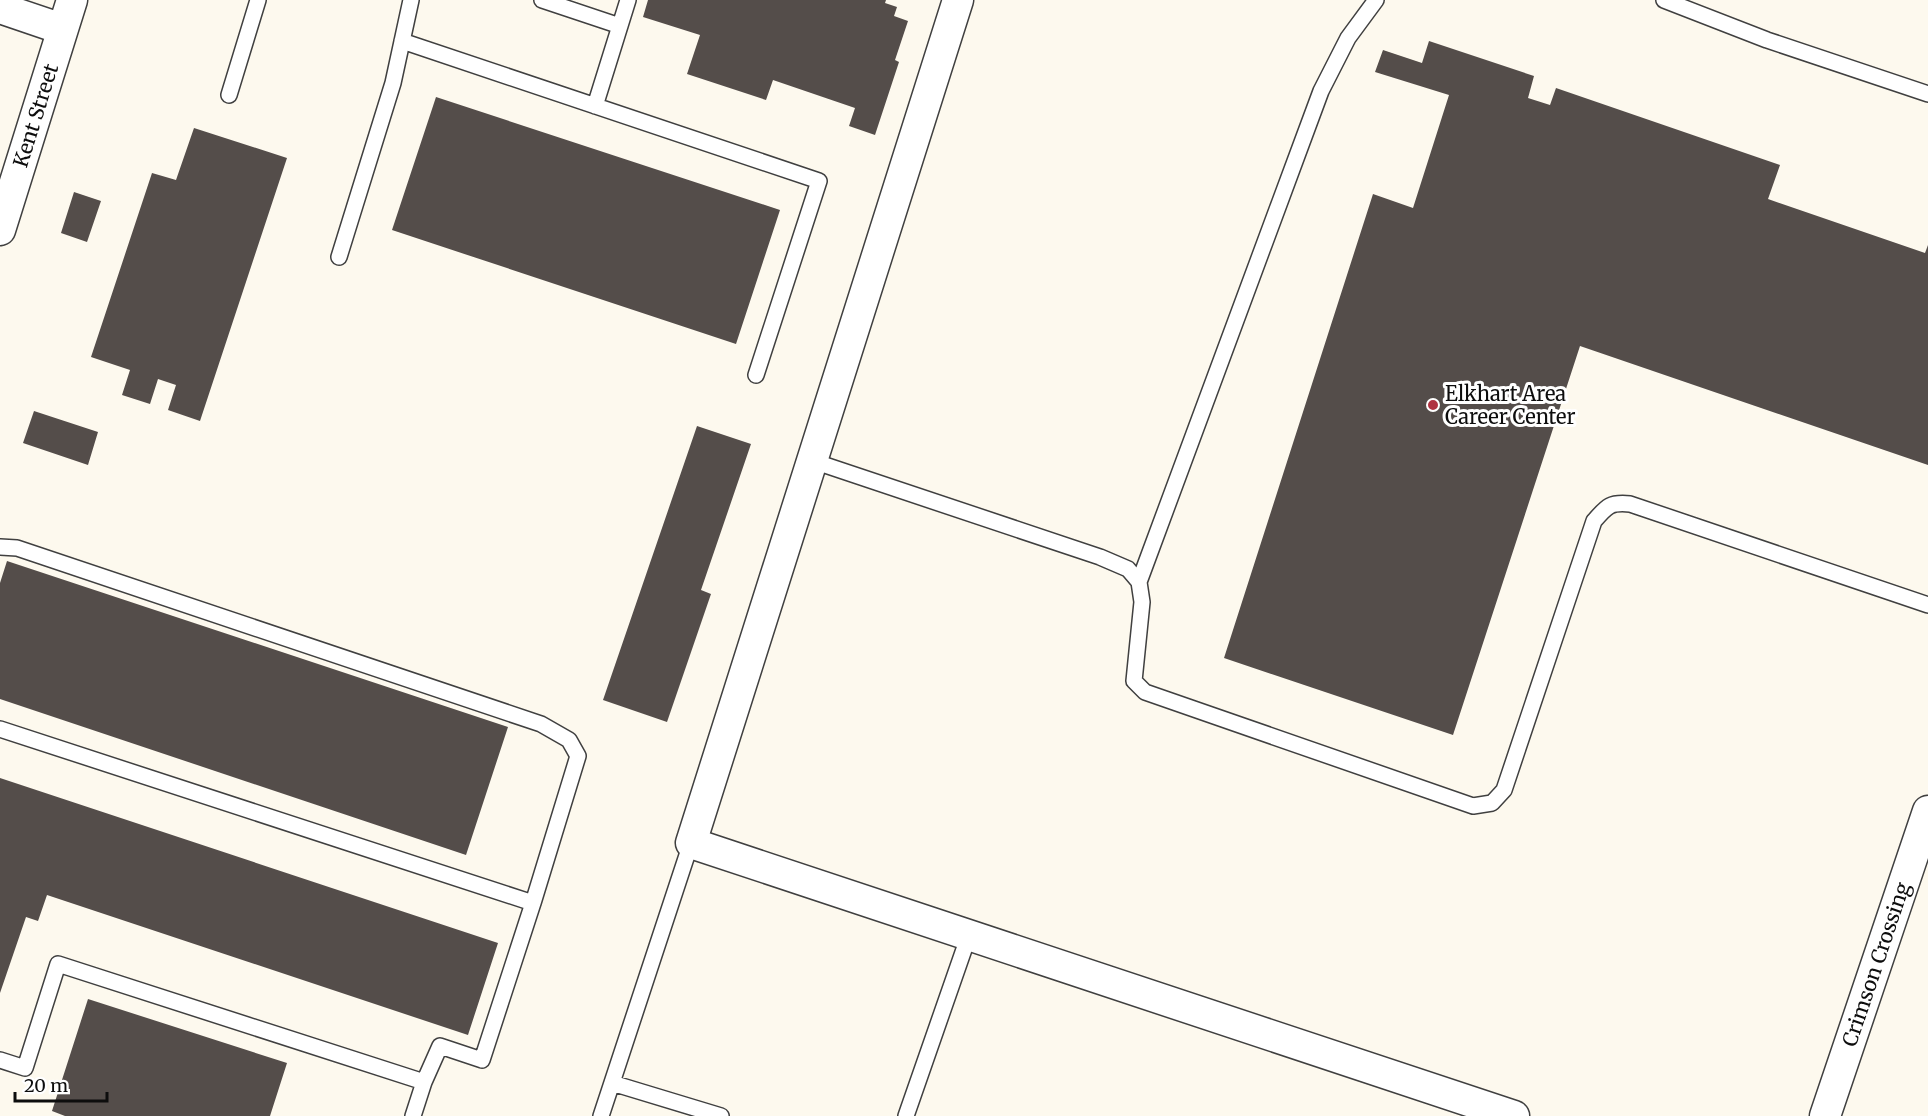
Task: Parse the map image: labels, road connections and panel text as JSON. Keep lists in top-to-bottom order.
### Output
{
  "streets": {
    "street": ["Kent Street", "Crimson Crossing"]
  },
  "places": ["Elkhart Area Career Center"],
  "scale_bar": "20 m"
}
